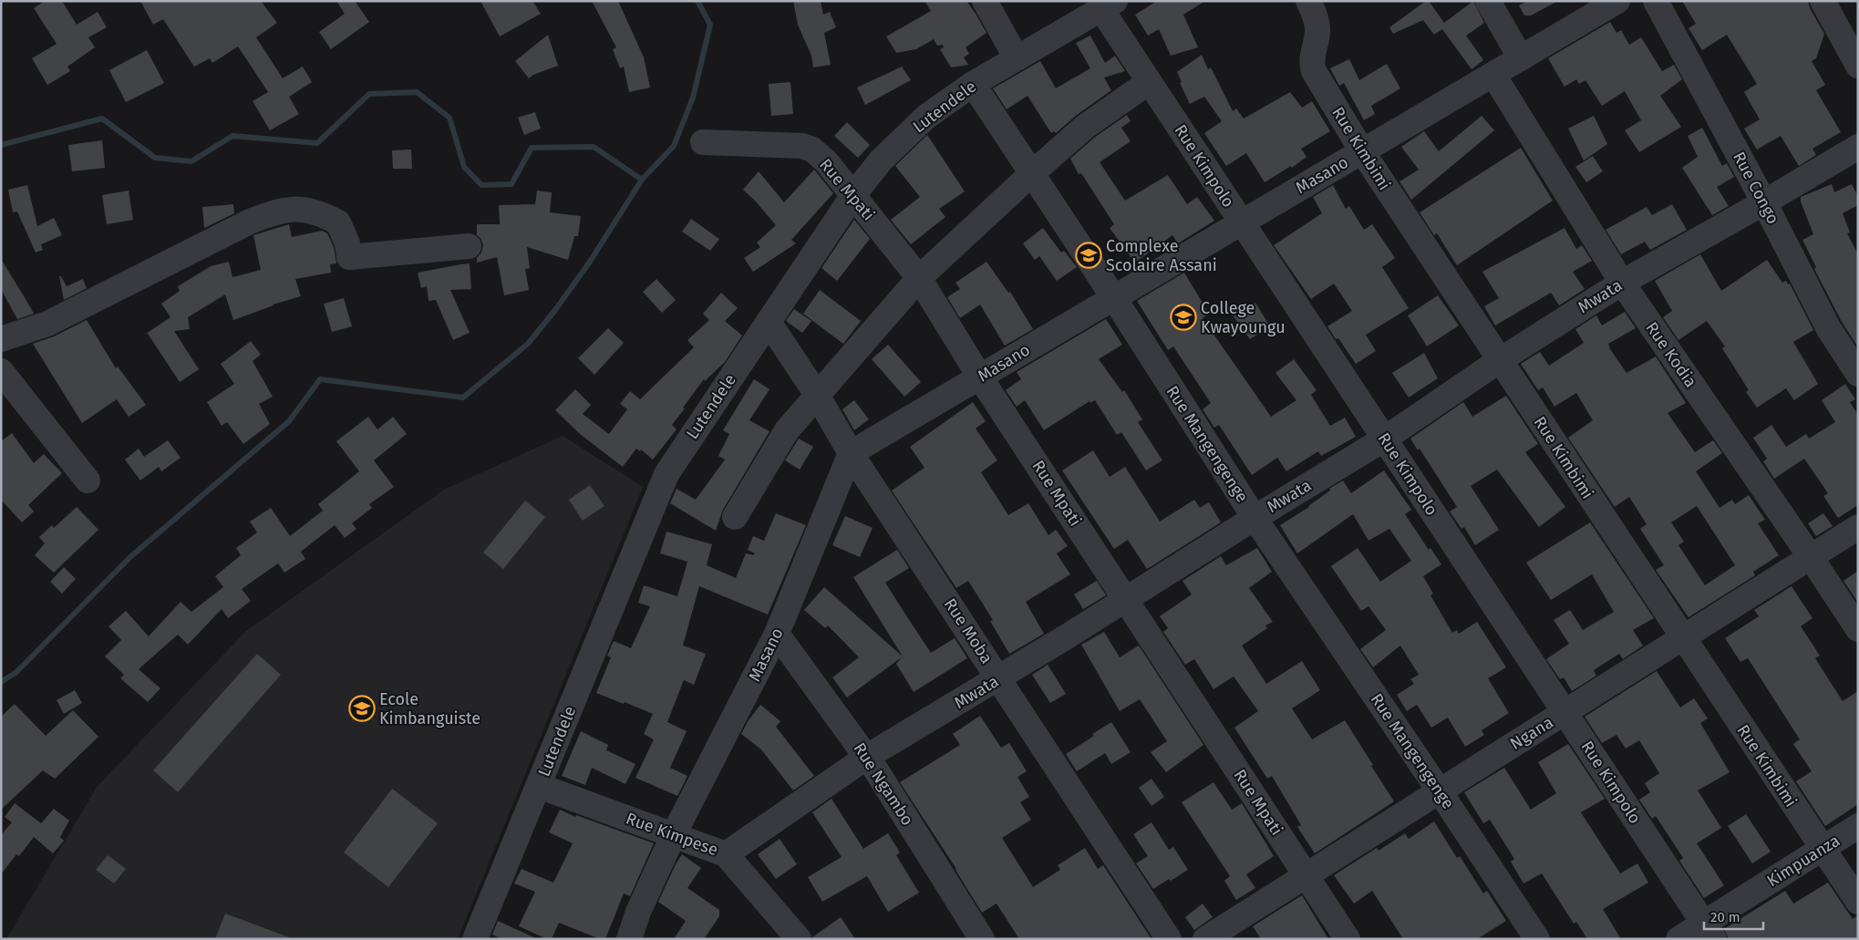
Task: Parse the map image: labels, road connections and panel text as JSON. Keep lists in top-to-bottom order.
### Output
{
  "streets": {
    "street": [
      "Lutendele",
      "Rue Kimbimi",
      "Rue Kimpolo",
      "Masano",
      "Rue Congo",
      "Rue Mpati",
      "Mwata",
      "Rue Kodia",
      "Rue Mangengenge",
      "Rue Moba",
      "Ngana",
      "Rue Ngambo",
      "Rue Kimpese",
      "Kimpuanza"
    ]
  },
  "crossings": [
    ["Lutendele", "Rue Kimpolo"],
    ["Lutendele", "Rue Mpati"],
    ["Lutendele", "Rue Mangengenge"],
    ["Lutendele", "Rue Moba"],
    ["Lutendele", "Rue Kimpese"],
    ["Rue Kimbimi", "Masano"],
    ["Rue Kimbimi", "Mwata"],
    ["Rue Kimbimi", "Ngana"],
    ["Rue Kimbimi", "Kimpuanza"],
    ["Rue Kimpolo", "Masano"],
    ["Rue Kimpolo", "Mwata"],
    ["Rue Kimpolo", "Ngana"],
    ["Rue Kimpolo", "Kimpuanza"],
    ["Masano", "Rue Mpati"],
    ["Masano", "Rue Kodia"],
    ["Masano", "Rue Mangengenge"],
    ["Masano", "Rue Moba"],
    ["Masano", "Rue Ngambo"],
    ["Masano", "Rue Kimpese"],
    ["Rue Congo", "Mwata"],
    ["Rue Mpati", "Mwata"],
    ["Rue Mpati", "Ngana"],
    ["Mwata", "Rue Kodia"],
    ["Mwata", "Rue Mangengenge"],
    ["Mwata", "Rue Moba"],
    ["Mwata", "Rue Ngambo"],
    ["Mwata", "Rue Kimpese"],
    ["Rue Kodia", "Ngana"],
    ["Rue Mangengenge", "Ngana"]
  ],
  "places": {
    "school or university": ["Complexe Scolaire Assani", "College Kwayoungu", "Ecole Kimbanguiste"]
  },
  "scale_bar": "20 m"
}
